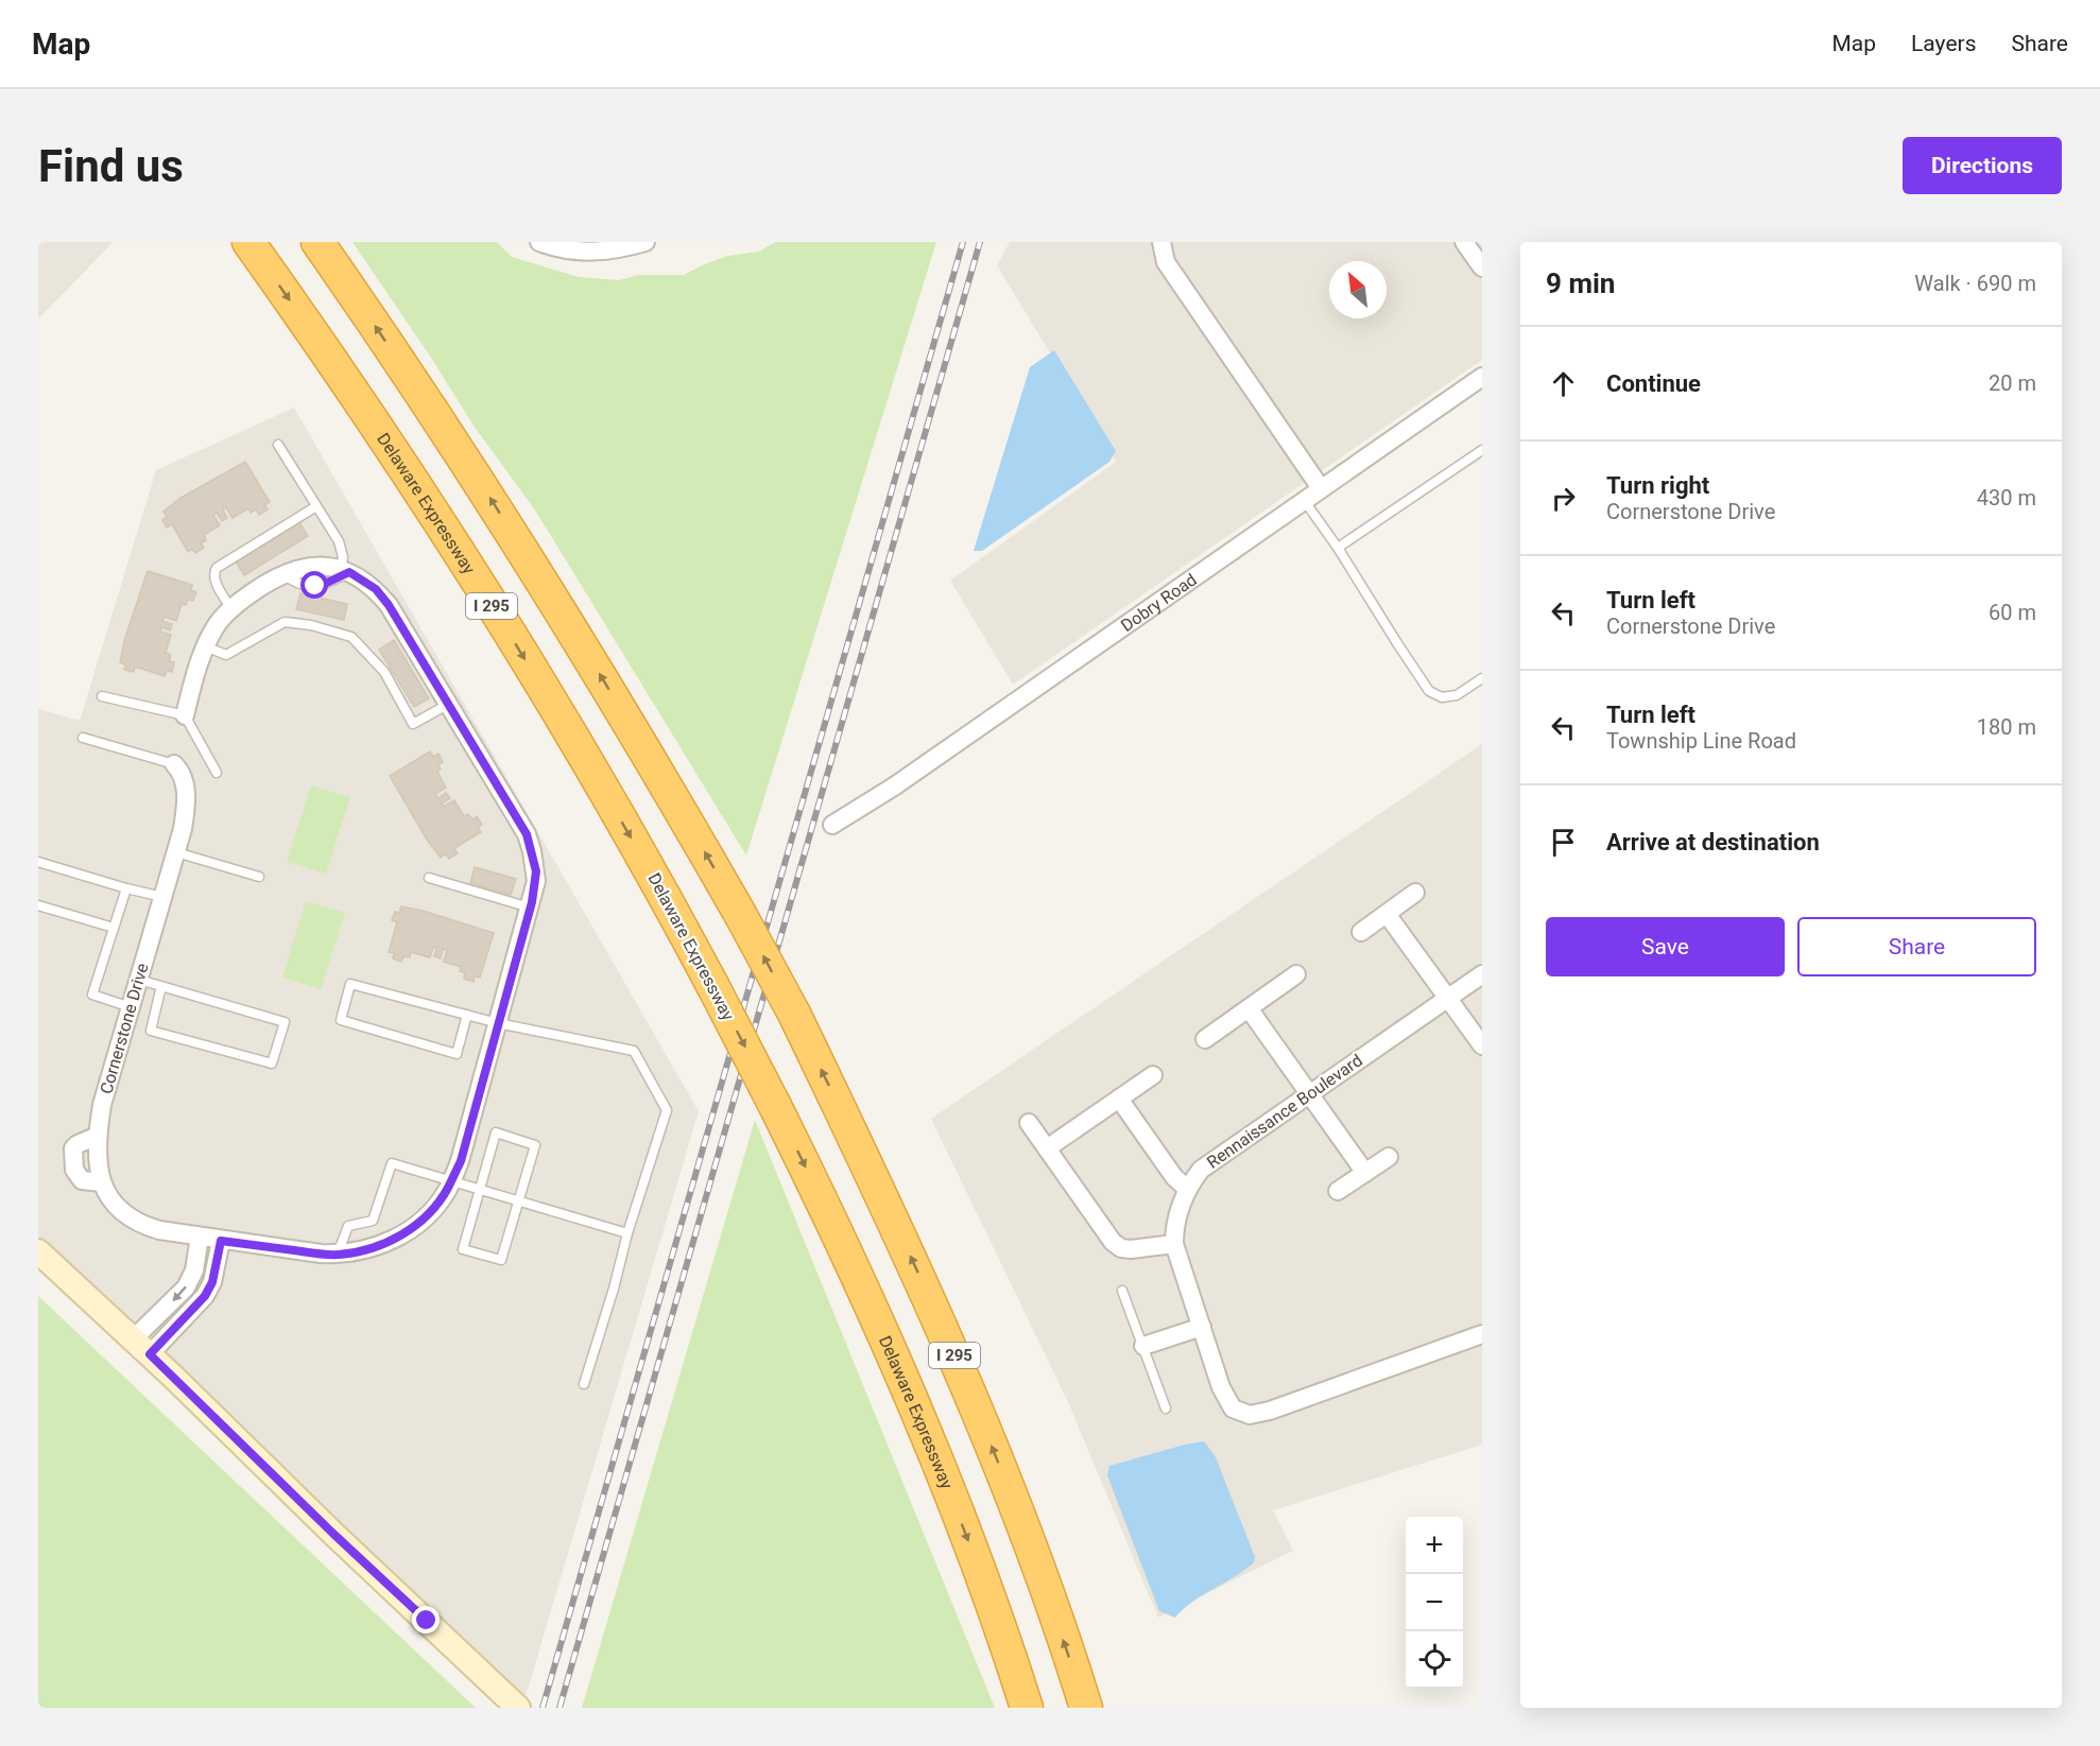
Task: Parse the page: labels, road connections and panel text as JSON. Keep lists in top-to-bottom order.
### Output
{
  "streets": {
    "highway": ["Delaware Expressway", "I 295"],
    "street": ["Dobry Road", "Cornerstone Drive", "Rennaissance Boulevard"]
  },
  "north": "top left",
  "page": {
    "header": "Map",
    "nav": ["Map", "Layers", "Share"],
    "buttons": [
      "Directions",
      ["Save", "Share"]
    ],
    "title": "Find us",
    "heading": ["9 min", "Walk · 690 m"],
    "list": [
      ["Continue", "20 m"],
      ["Turn right", "Cornerstone Drive", "430 m"],
      ["Turn left", "Cornerstone Drive", "60 m"],
      ["Turn left", "Township Line Road", "180 m"],
      "Arrive at destination"
    ],
    "map_buttons": ["+", "−"]
  }
}
